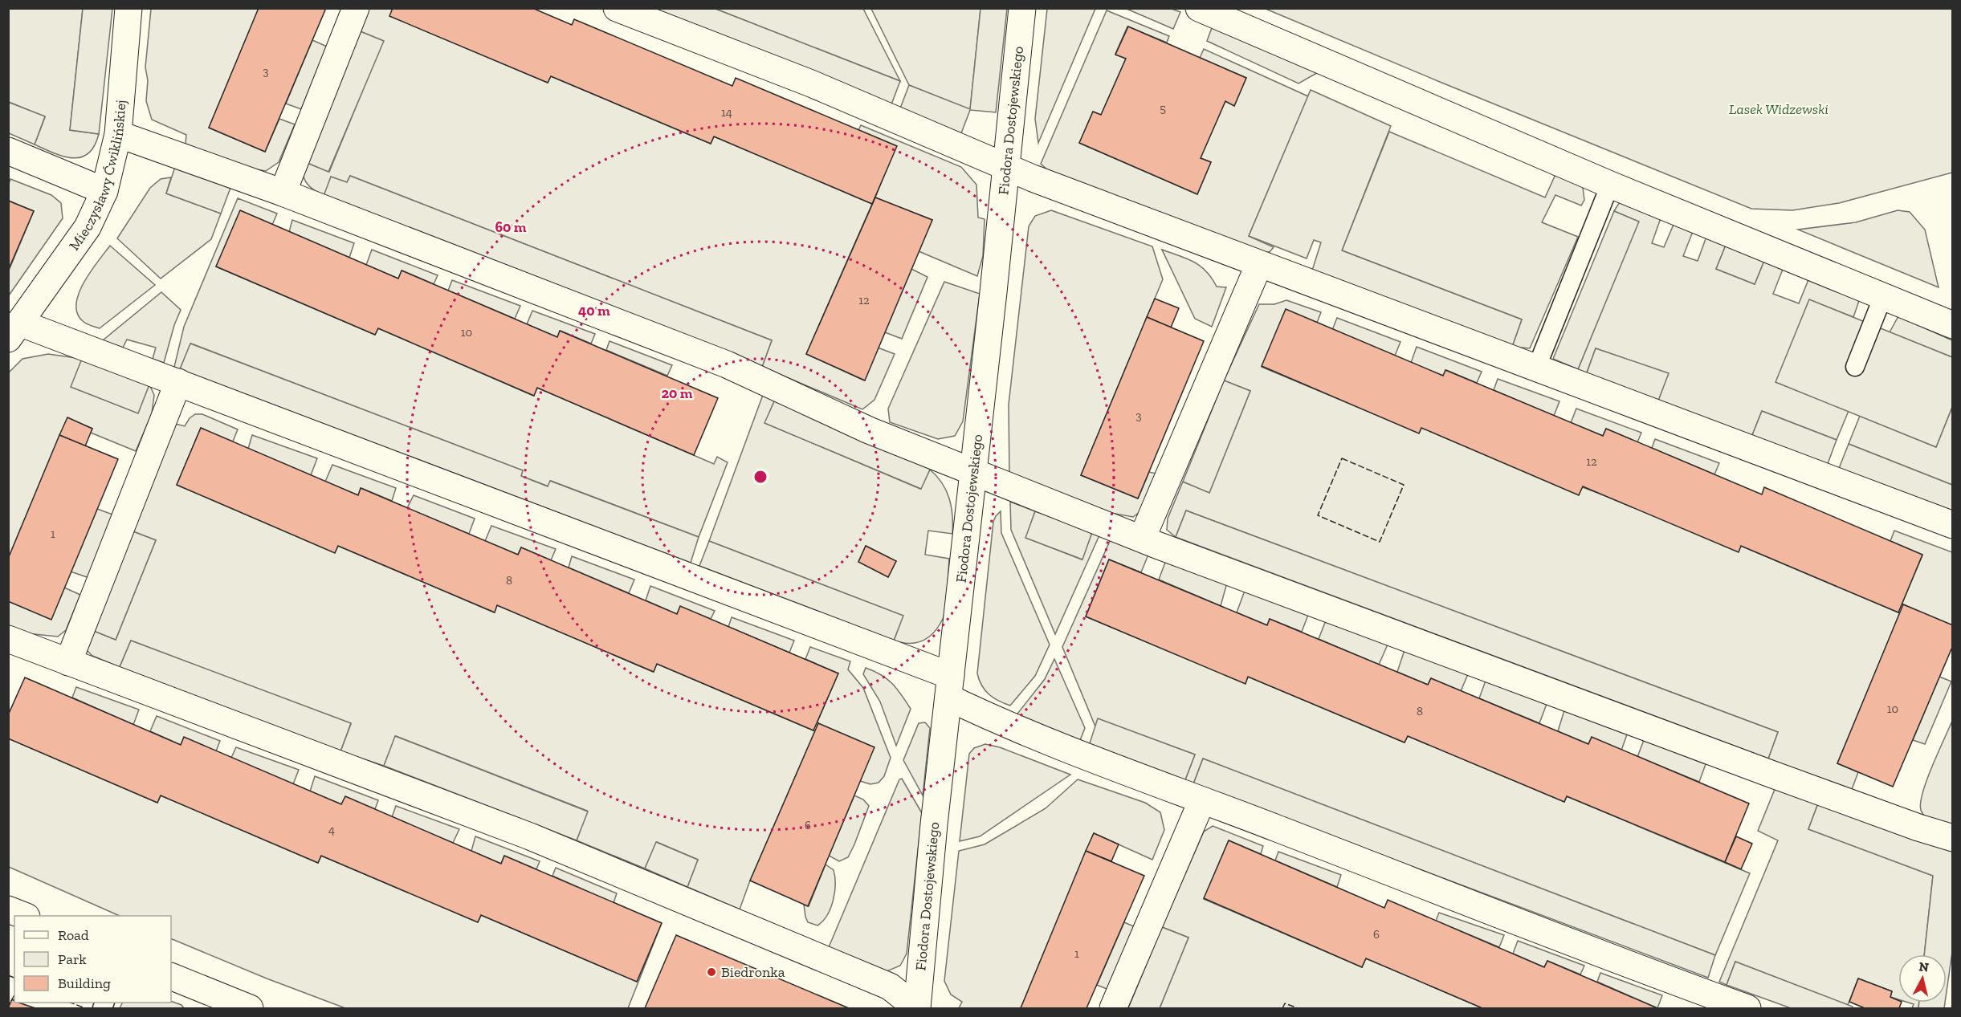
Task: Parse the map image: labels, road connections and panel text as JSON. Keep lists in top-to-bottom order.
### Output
{
  "streets": {
    "street": ["Fiodora Dostojewskiego", "Mieczysławy Ćwiklińskiej"]
  },
  "parks": ["Lasek Widzewski"],
  "places": ["Biedronka"],
  "house_numbers": [
    "3",
    "5",
    "14",
    "12",
    "10",
    "3",
    "12",
    "1",
    "8",
    "10",
    "8",
    "6",
    "4",
    "6",
    "1"
  ],
  "legend": ["Road", "Park", "Building"],
  "north": "top",
  "rings": ["60 m", "40 m", "20 m"]
}
